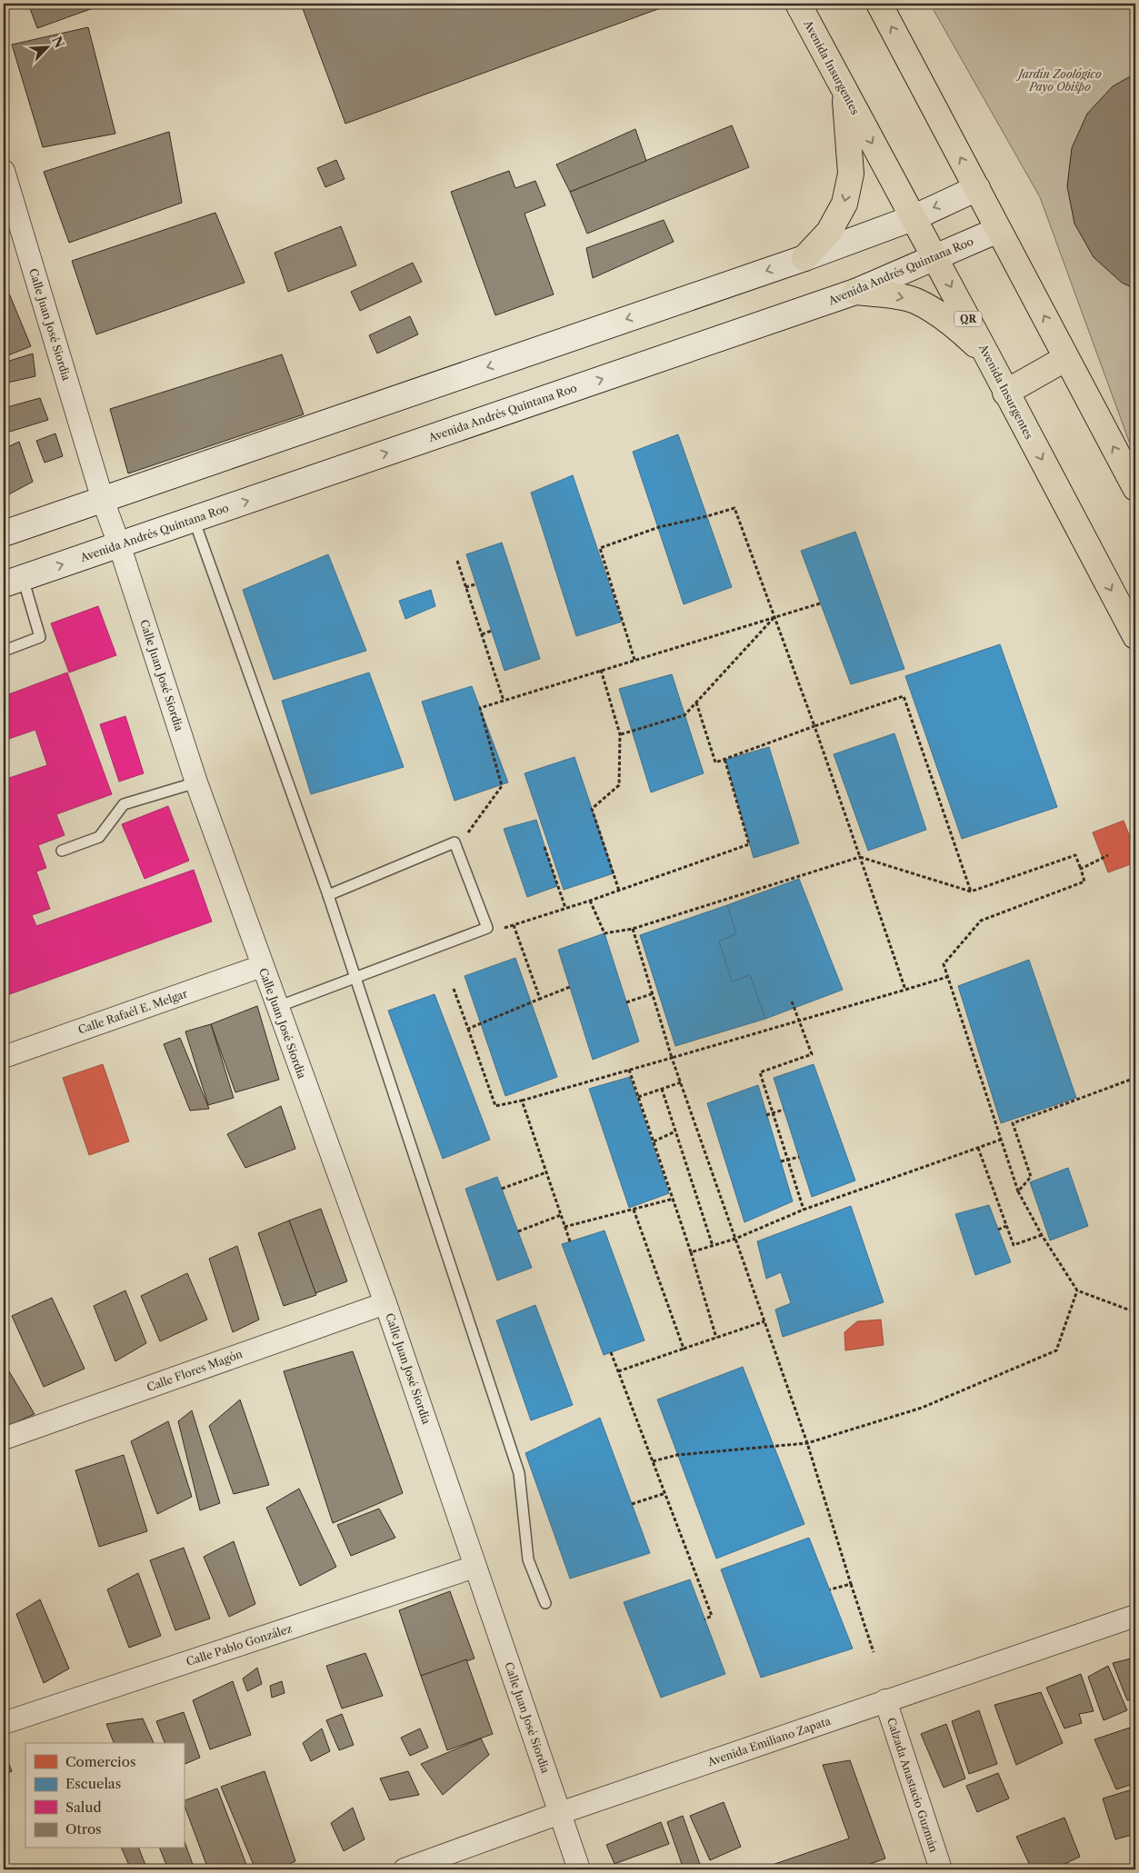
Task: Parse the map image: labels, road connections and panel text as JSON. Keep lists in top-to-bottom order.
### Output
{
  "streets": {
    "main road": ["Avenida Insurgentes", "Avenida Andrés Quintana Roo", "QR"],
    "street": [
      "Calle Juan José Siordia",
      "Calle Rafaél E. Melgar",
      "Calle Flores Magón",
      "Calle Pablo González",
      "Avenida Emiliano Zapata",
      "Calzada Anastacio Guzmán"
    ]
  },
  "crossings": [
    ["Avenida Insurgentes", "Avenida Andrés Quintana Roo"],
    ["Avenida Andrés Quintana Roo", "Calle Juan José Siordia"],
    ["Calle Juan José Siordia", "Calle Rafaél E. Melgar"],
    ["Calle Juan José Siordia", "Calle Flores Magón"],
    ["Calle Juan José Siordia", "Calle Pablo González"],
    ["Calle Juan José Siordia", "Avenida Emiliano Zapata"],
    ["Avenida Emiliano Zapata", "Calzada Anastacio Guzmán"]
  ],
  "parks": ["Jardín Zoológico Payo Obispo"],
  "legend": [
    "Comercios",
    "Escuelas",
    "Salud",
    "Otros"
  ],
  "north": "top right"
}
